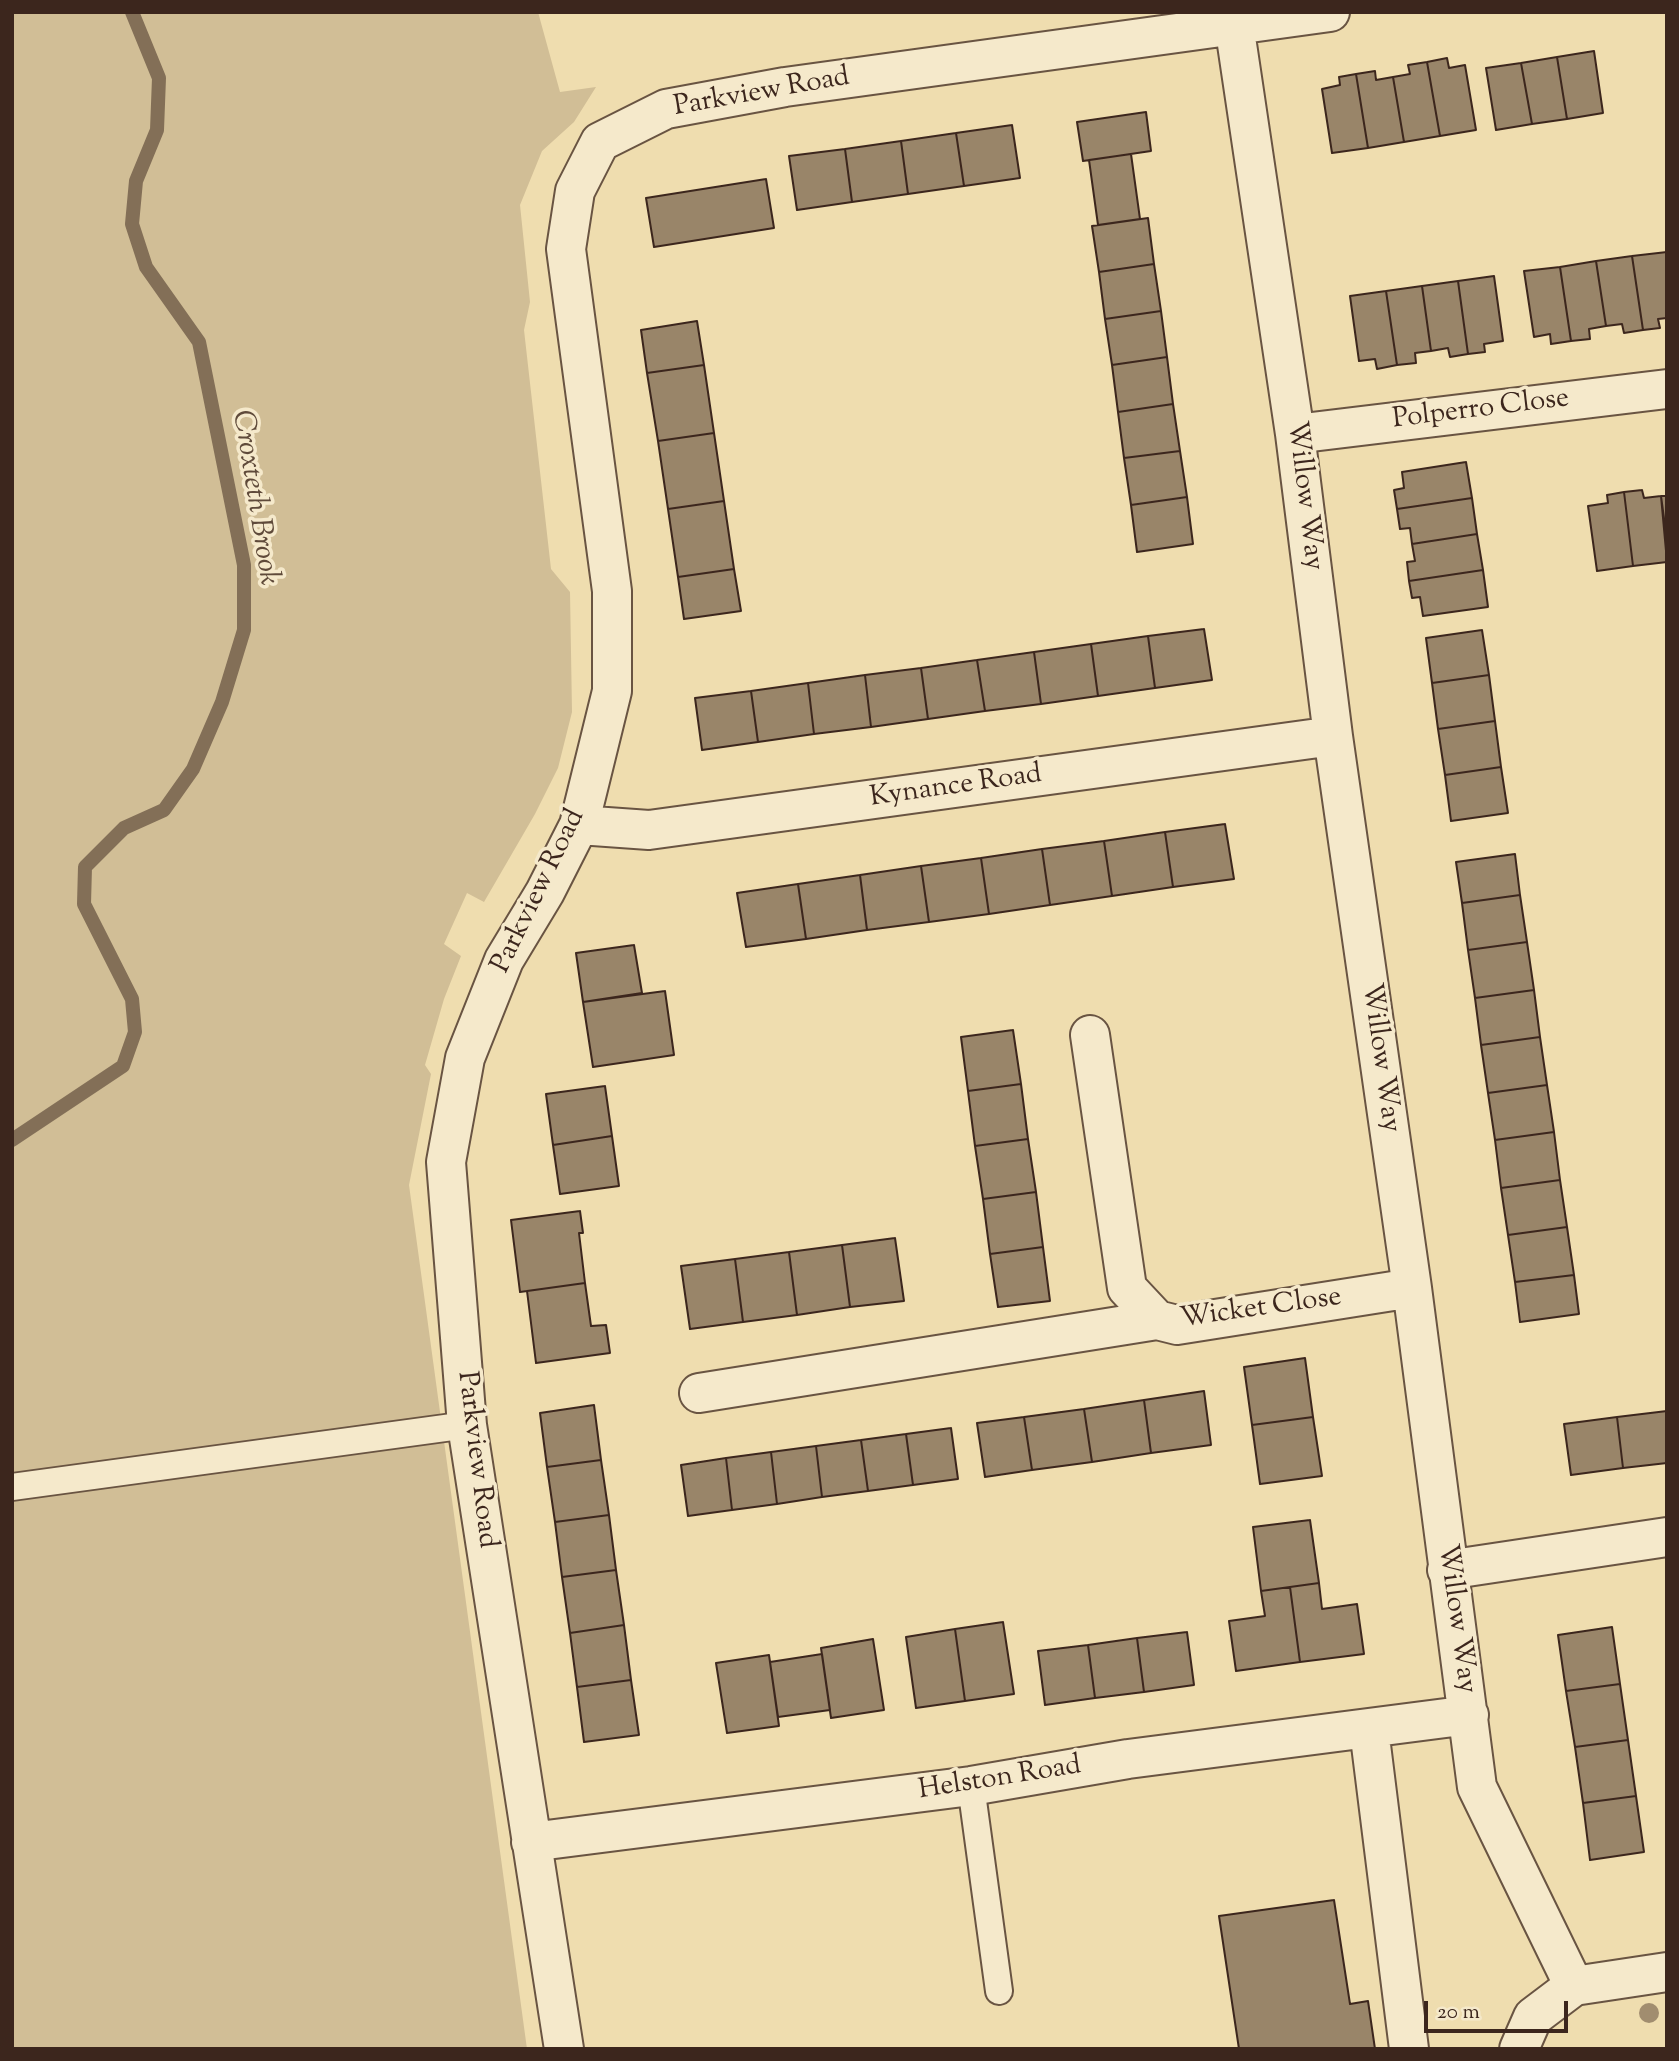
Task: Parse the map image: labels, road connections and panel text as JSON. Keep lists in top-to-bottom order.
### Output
{
  "streets": {
    "street": [
      "Parkview Road",
      "Polperro Close",
      "Willow Way",
      "Kynance Road",
      "Wicket Close",
      "Helston Road"
    ]
  },
  "crossings": [
    ["Parkview Road", "Willow Way"],
    ["Parkview Road", "Kynance Road"],
    ["Parkview Road", "Helston Road"],
    ["Polperro Close", "Willow Way"],
    ["Willow Way", "Kynance Road"],
    ["Willow Way", "Wicket Close"],
    ["Willow Way", "Helston Road"]
  ],
  "water": ["Croxteth Brook"],
  "scale_bar": "20 m"
}
